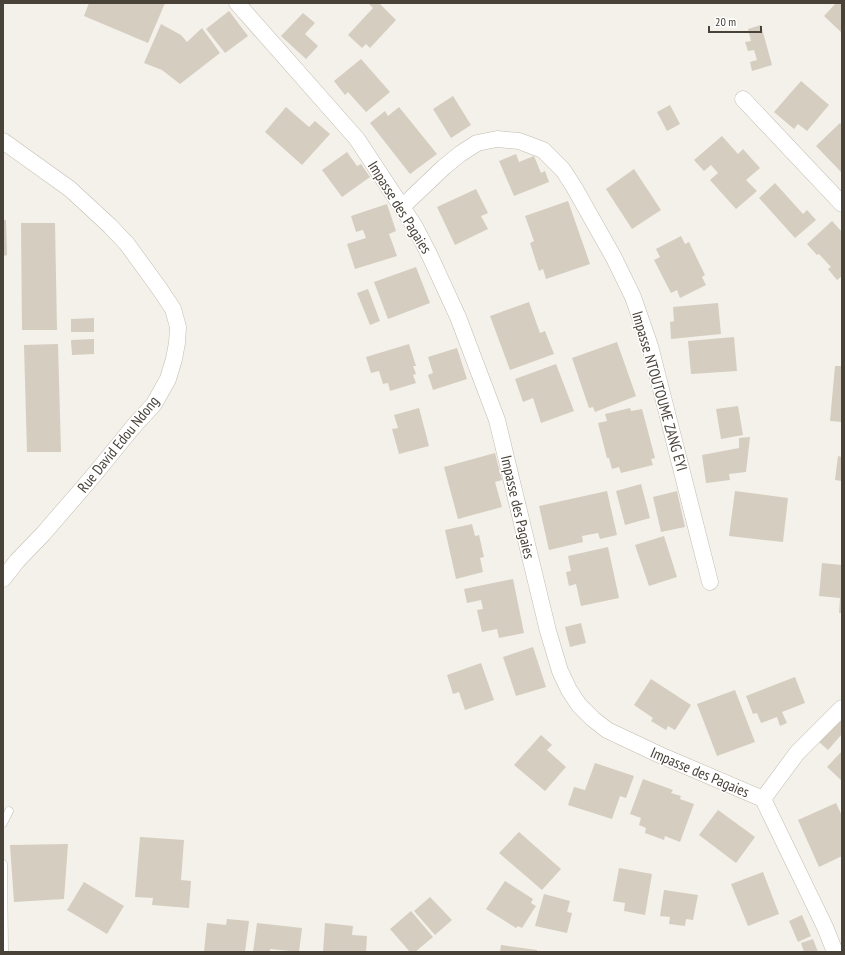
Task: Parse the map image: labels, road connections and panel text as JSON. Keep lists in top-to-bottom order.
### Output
{
  "streets": {
    "street": ["Impasse des Pagaies", "Impasse NTOUTOUME ZANG EYI", "Rue David Edou Ndong"]
  },
  "crossings": [
    ["Impasse des Pagaies", "Impasse NTOUTOUME ZANG EYI"]
  ],
  "scale_bar": "20 m"
}
